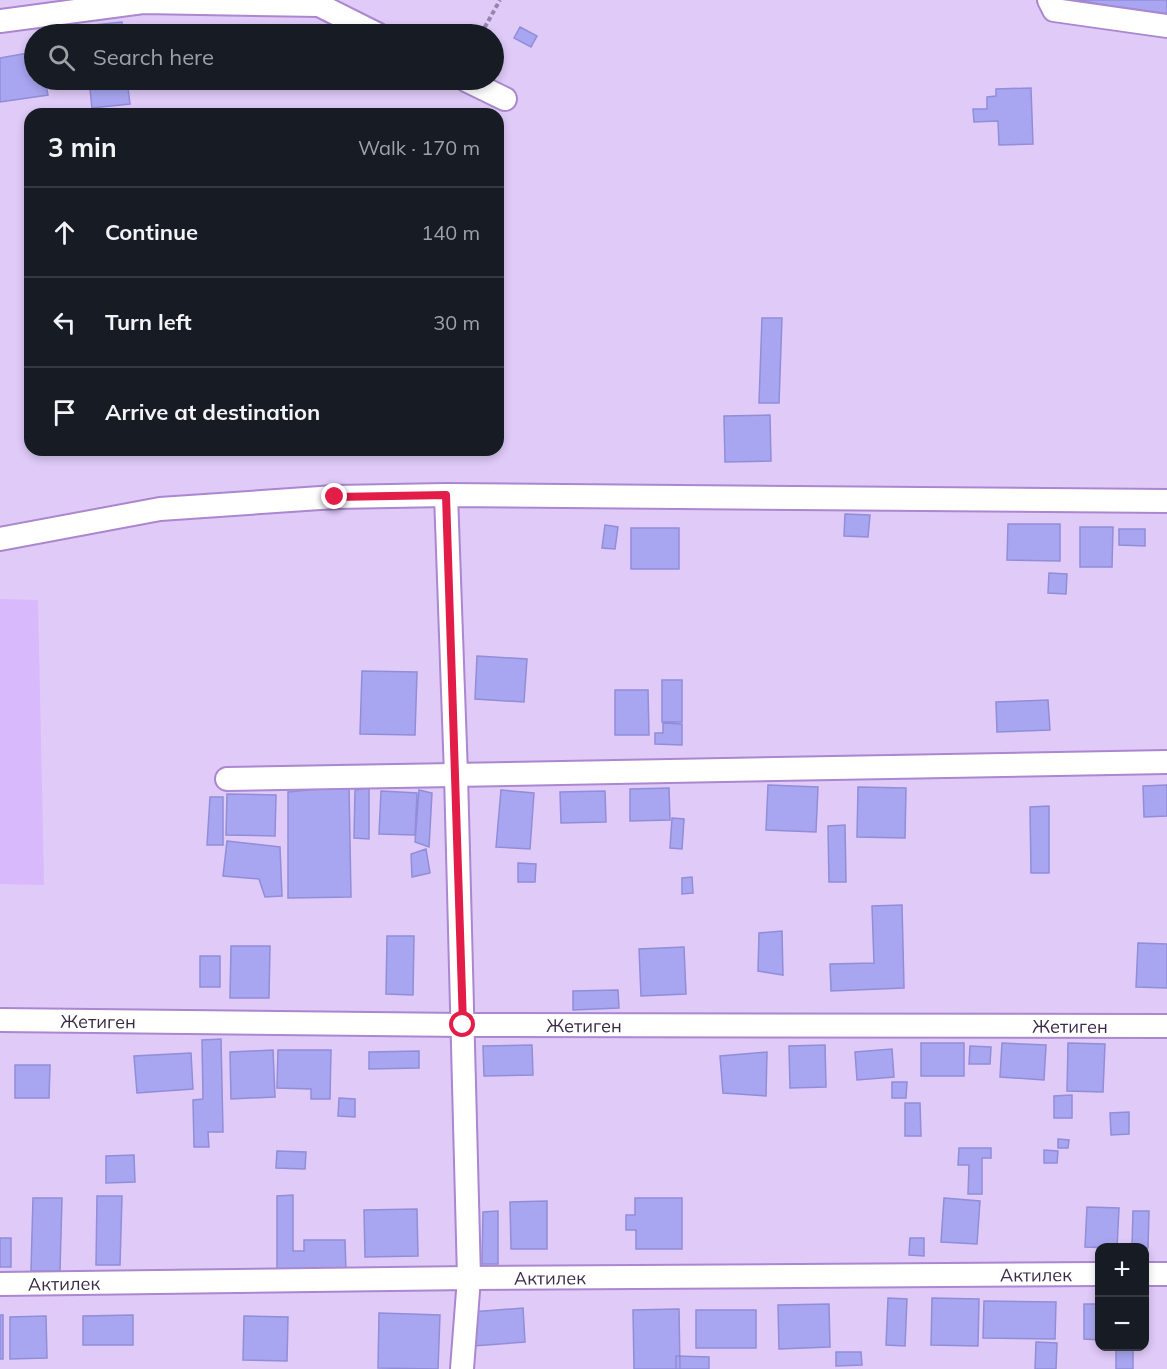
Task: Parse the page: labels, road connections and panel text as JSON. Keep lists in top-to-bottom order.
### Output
{
  "streets": {
    "street": ["Жетиген", "Актилек"]
  },
  "page": {
    "search": "Search here",
    "heading": ["3 min", "Walk · 170 m"],
    "list": [
      ["Continue", "140 m"],
      ["Turn left", "30 m"],
      "Arrive at destination"
    ],
    "map_buttons": ["+", "−"]
  }
}
